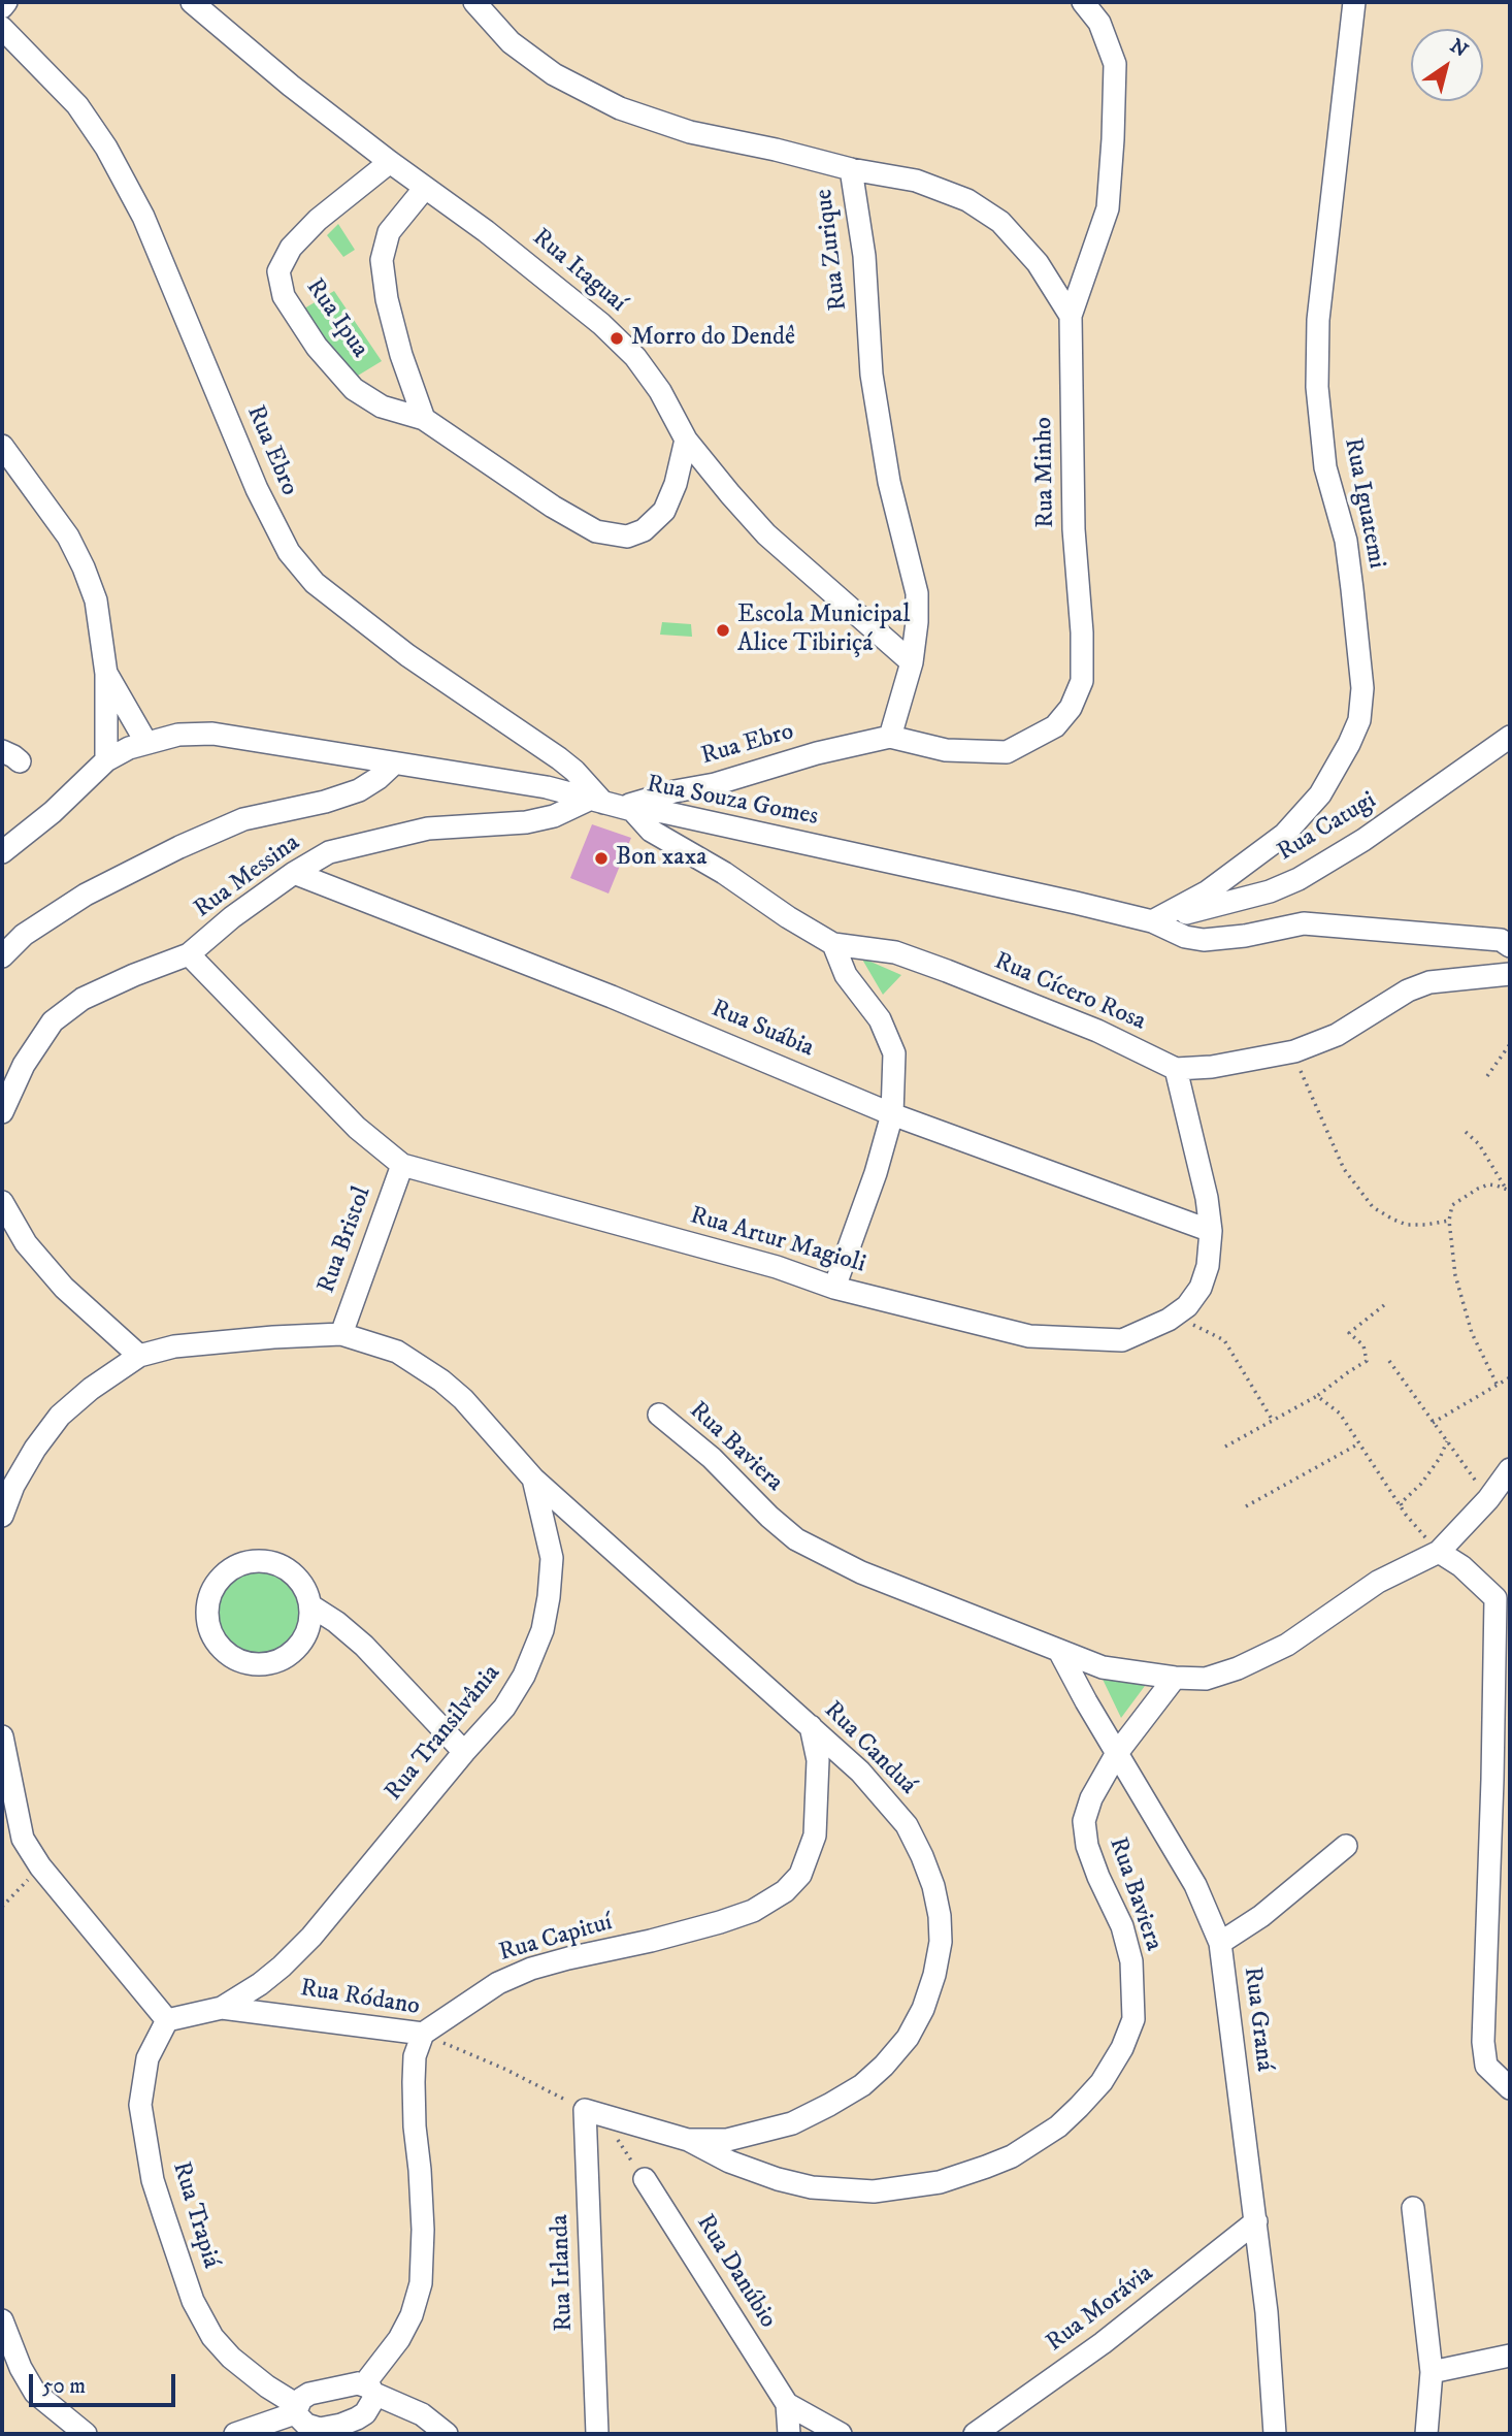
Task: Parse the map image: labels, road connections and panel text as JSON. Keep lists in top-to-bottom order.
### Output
{
  "streets": {
    "street": [
      "Rua Zurique",
      "Rua Itaguaí",
      "Rua Ipua",
      "Rua Ebro",
      "Rua Minho",
      "Rua Iguatemi",
      "Rua Souza Gomes",
      "Rua Catugi",
      "Rua Messina",
      "Rua Cícero Rosa",
      "Rua Suábia",
      "Rua Bristol",
      "Rua Artur Magioli",
      "Rua Baviera",
      "Rua Transilvânia",
      "Rua Canduá",
      "Rua Capituí",
      "Rua Ródano",
      "Rua Graná",
      "Rua Trapiá",
      "Rua Danúbio",
      "Rua Irlanda",
      "Rua Morávia"
    ]
  },
  "crossings": [
    ["Rua Zurique", "Rua Itaguaí"],
    ["Rua Zurique", "Rua Ebro"],
    ["Rua Zurique", "Rua Minho"],
    ["Rua Itaguaí", "Rua Ipua"],
    ["Rua Ebro", "Rua Minho"],
    ["Rua Ebro", "Rua Souza Gomes"],
    ["Rua Ebro", "Rua Messina"],
    ["Rua Ebro", "Rua Cícero Rosa"],
    ["Rua Iguatemi", "Rua Souza Gomes"],
    ["Rua Iguatemi", "Rua Catugi"],
    ["Rua Souza Gomes", "Rua Catugi"],
    ["Rua Souza Gomes", "Rua Messina"],
    ["Rua Souza Gomes", "Rua Cícero Rosa"],
    ["Rua Messina", "Rua Cícero Rosa"],
    ["Rua Messina", "Rua Suábia"],
    ["Rua Messina", "Rua Artur Magioli"],
    ["Rua Cícero Rosa", "Rua Artur Magioli"],
    ["Rua Suábia", "Rua Artur Magioli"],
    ["Rua Bristol", "Rua Artur Magioli"],
    ["Rua Bristol", "Rua Transilvânia"],
    ["Rua Baviera", "Rua Canduá"],
    ["Rua Baviera", "Rua Graná"],
    ["Rua Transilvânia", "Rua Canduá"],
    ["Rua Transilvânia", "Rua Ródano"],
    ["Rua Transilvânia", "Rua Trapiá"],
    ["Rua Canduá", "Rua Capituí"],
    ["Rua Canduá", "Rua Ródano"],
    ["Rua Canduá", "Rua Irlanda"],
    ["Rua Capituí", "Rua Ródano"],
    ["Rua Ródano", "Rua Irlanda"],
    ["Rua Graná", "Rua Morávia"]
  ],
  "places": ["Morro do Dendê", "Escola Municipal Alice Tibiriçá", "Bon xaxa"],
  "scale_bar": "50 m",
  "north": "top right"
}
